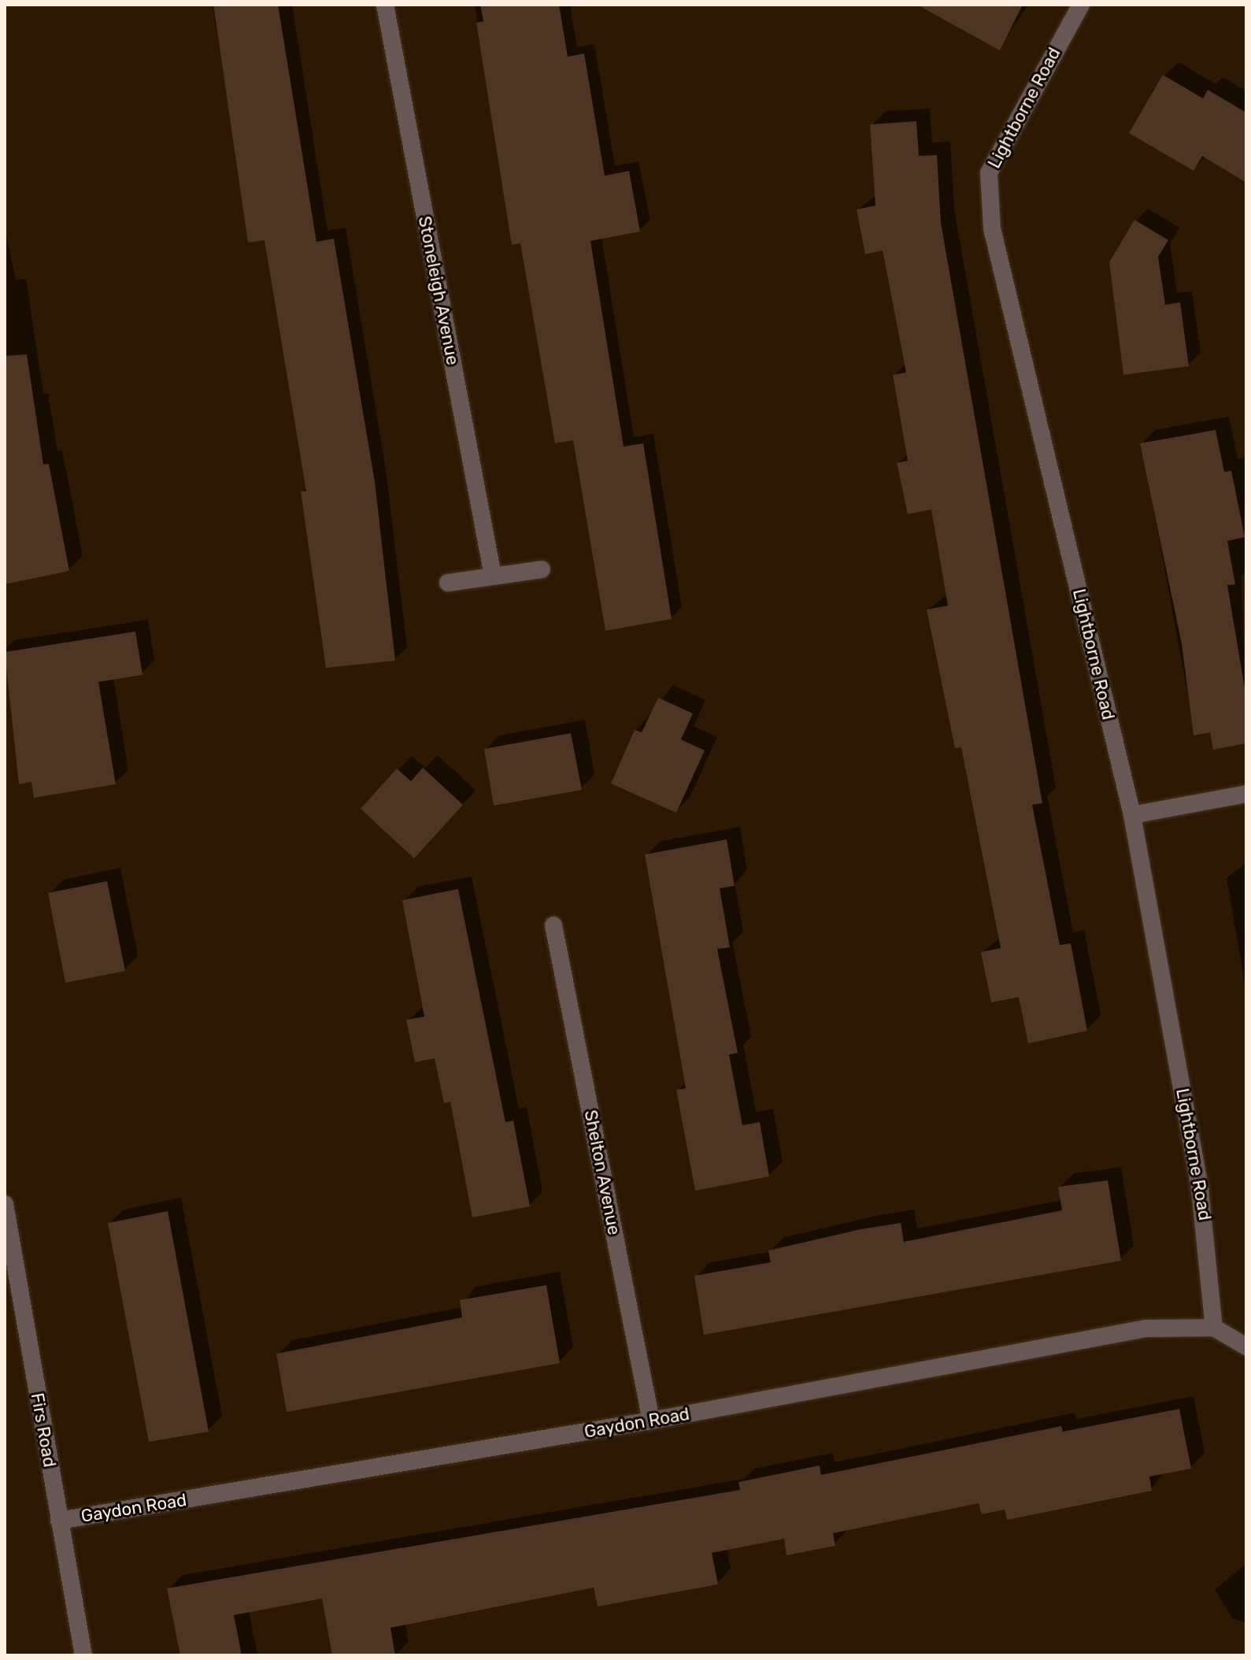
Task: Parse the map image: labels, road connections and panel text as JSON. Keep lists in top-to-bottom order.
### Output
{
  "streets": {
    "street": [
      "Lightborne Road",
      "Stoneleigh Avenue",
      "Shelton Avenue",
      "Gaydon Road",
      "Firs Road"
    ]
  },
  "crossings": [
    ["Lightborne Road", "Gaydon Road"],
    ["Shelton Avenue", "Gaydon Road"],
    ["Gaydon Road", "Firs Road"]
  ]
}
